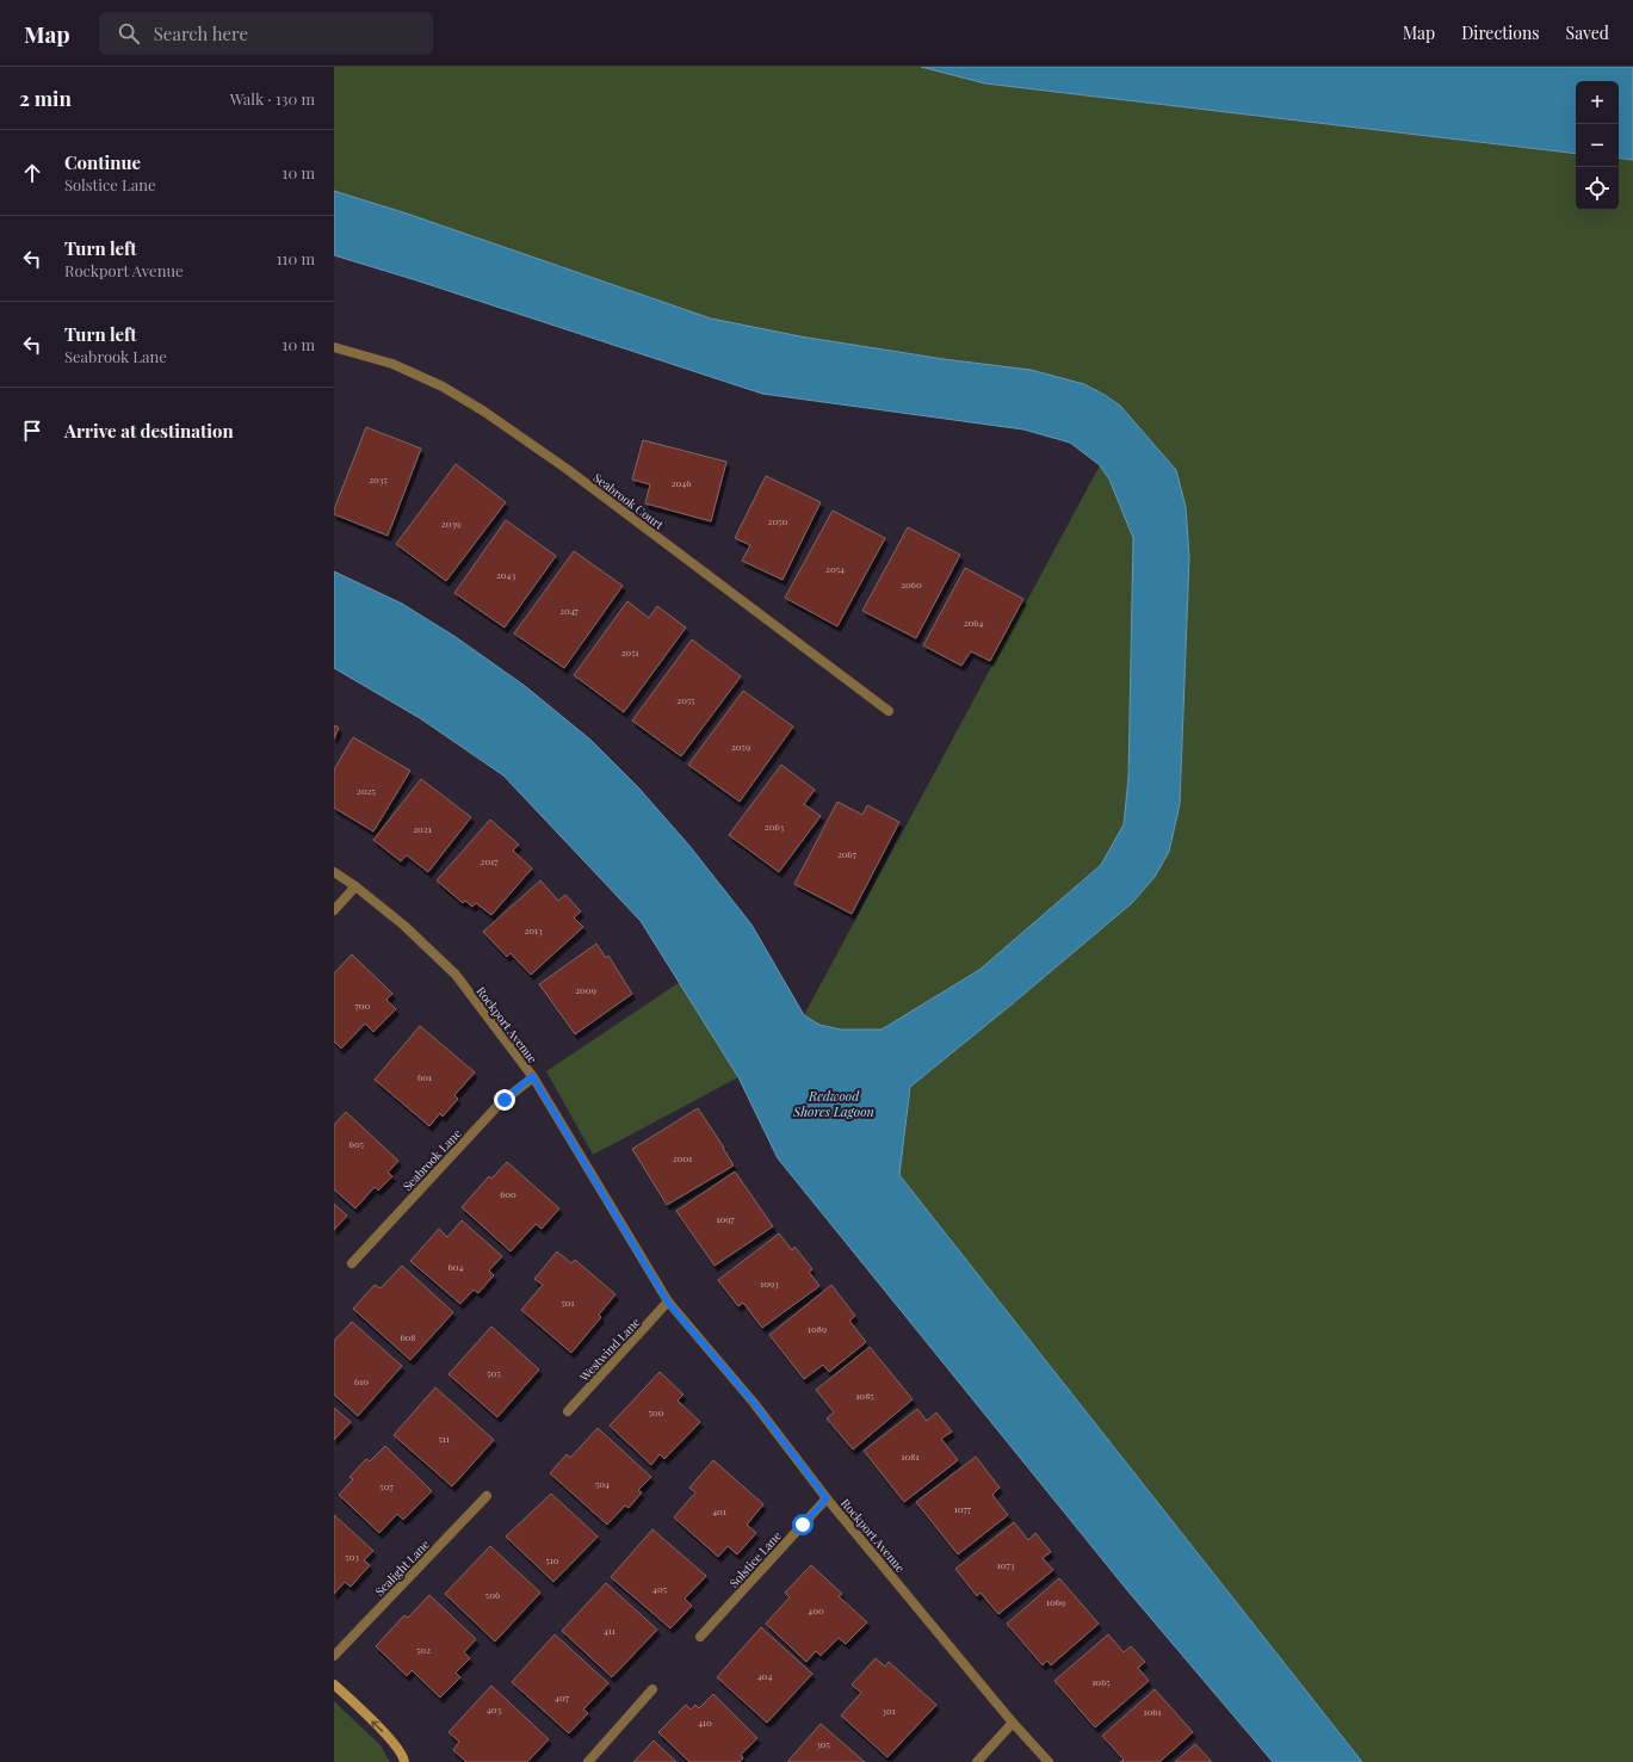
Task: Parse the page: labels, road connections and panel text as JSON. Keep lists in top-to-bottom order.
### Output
{
  "streets": {
    "street": [
      "Seabrook Court",
      "Rockport Avenue",
      "Seabrook Lane",
      "Westwind Lane",
      "Solstice Lane",
      "Sealight Lane"
    ]
  },
  "crossings": [
    ["Rockport Avenue", "Seabrook Lane"],
    ["Rockport Avenue", "Westwind Lane"],
    ["Rockport Avenue", "Solstice Lane"]
  ],
  "water": ["Redwood Shores Lagoon"],
  "house_numbers": [
    "2035",
    "2046",
    "2050",
    "2039",
    "2054",
    "2043",
    "2060",
    "2047",
    "2064",
    "2051",
    "2055",
    "2059",
    "2025",
    "2063",
    "2021",
    "2067",
    "2017",
    "2013",
    "2009",
    "700",
    "601",
    "605",
    "2001",
    "600",
    "1097",
    "604",
    "1093",
    "501",
    "1089",
    "608",
    "505",
    "610",
    "1085",
    "500",
    "511",
    "1081",
    "504",
    "507",
    "1077",
    "401",
    "503",
    "510",
    "1073",
    "405",
    "506",
    "1069",
    "400",
    "411",
    "502",
    "404",
    "1065",
    "407",
    "403",
    "301",
    "1061",
    "410",
    "305"
  ],
  "page": {
    "header": "Map",
    "search": "Search here",
    "nav": ["Map", "Directions", "Saved"],
    "heading": ["2 min", "Walk · 130 m"],
    "map_buttons": ["+", "−"],
    "list": [
      ["Continue", "Solstice Lane", "10 m"],
      ["Turn left", "Rockport Avenue", "110 m"],
      ["Turn left", "Seabrook Lane", "10 m"],
      "Arrive at destination"
    ]
  }
}
